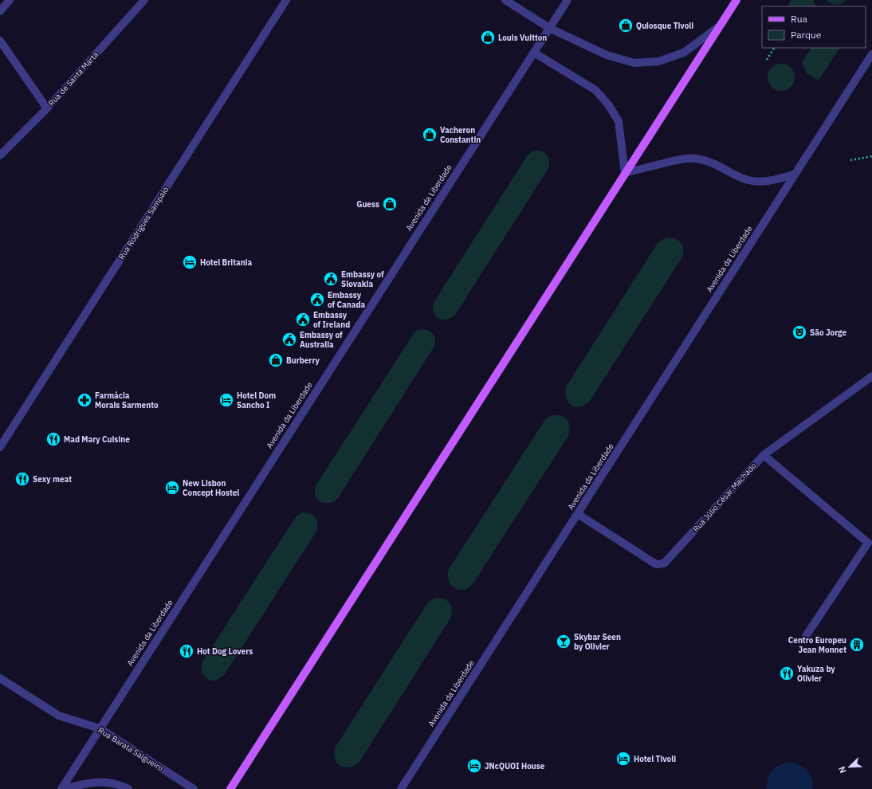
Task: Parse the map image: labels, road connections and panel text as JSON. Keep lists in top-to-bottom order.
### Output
{
  "streets": {
    "street": [
      "Rua de Santa Marta",
      "Avenida da Liberdade",
      "Rua Rodrigues Sampaio",
      "Rua Júlio César Machado",
      "Rua Barata Salgueiro"
    ]
  },
  "crossings": [
    ["Avenida da Liberdade", "Rua Júlio César Machado"],
    ["Avenida da Liberdade", "Rua Barata Salgueiro"]
  ],
  "places": {
    "shop": [
      "Quiosque Tivoli",
      "Louis Vuitton",
      "Vacheron Constantin",
      "Guess",
      "Burberry"
    ],
    "hotel": [
      "Hotel Britania",
      "Hotel Dom Sancho I",
      "New Lisbon Concept Hostel",
      "Hotel Tivoli",
      "JNcQUOI House"
    ],
    "public building": [
      "Embassy of Slovakia",
      "Embassy of Canada",
      "Embassy of Ireland",
      "Embassy of Australia"
    ],
    "theatre": ["São Jorge"],
    "pharmacy": ["Farmácia Morais Sarmento"],
    "restaurant": [
      "Mad Mary Cuisine",
      "Sexy meat",
      "Hot Dog Lovers",
      "Yakuza by Olivier"
    ],
    "bar": ["Skybar Seen by Olivier"],
    "building": ["Centro Europeu Jean Monnet"]
  },
  "legend": ["Rua", "Parque"],
  "north": "bottom left"
}
